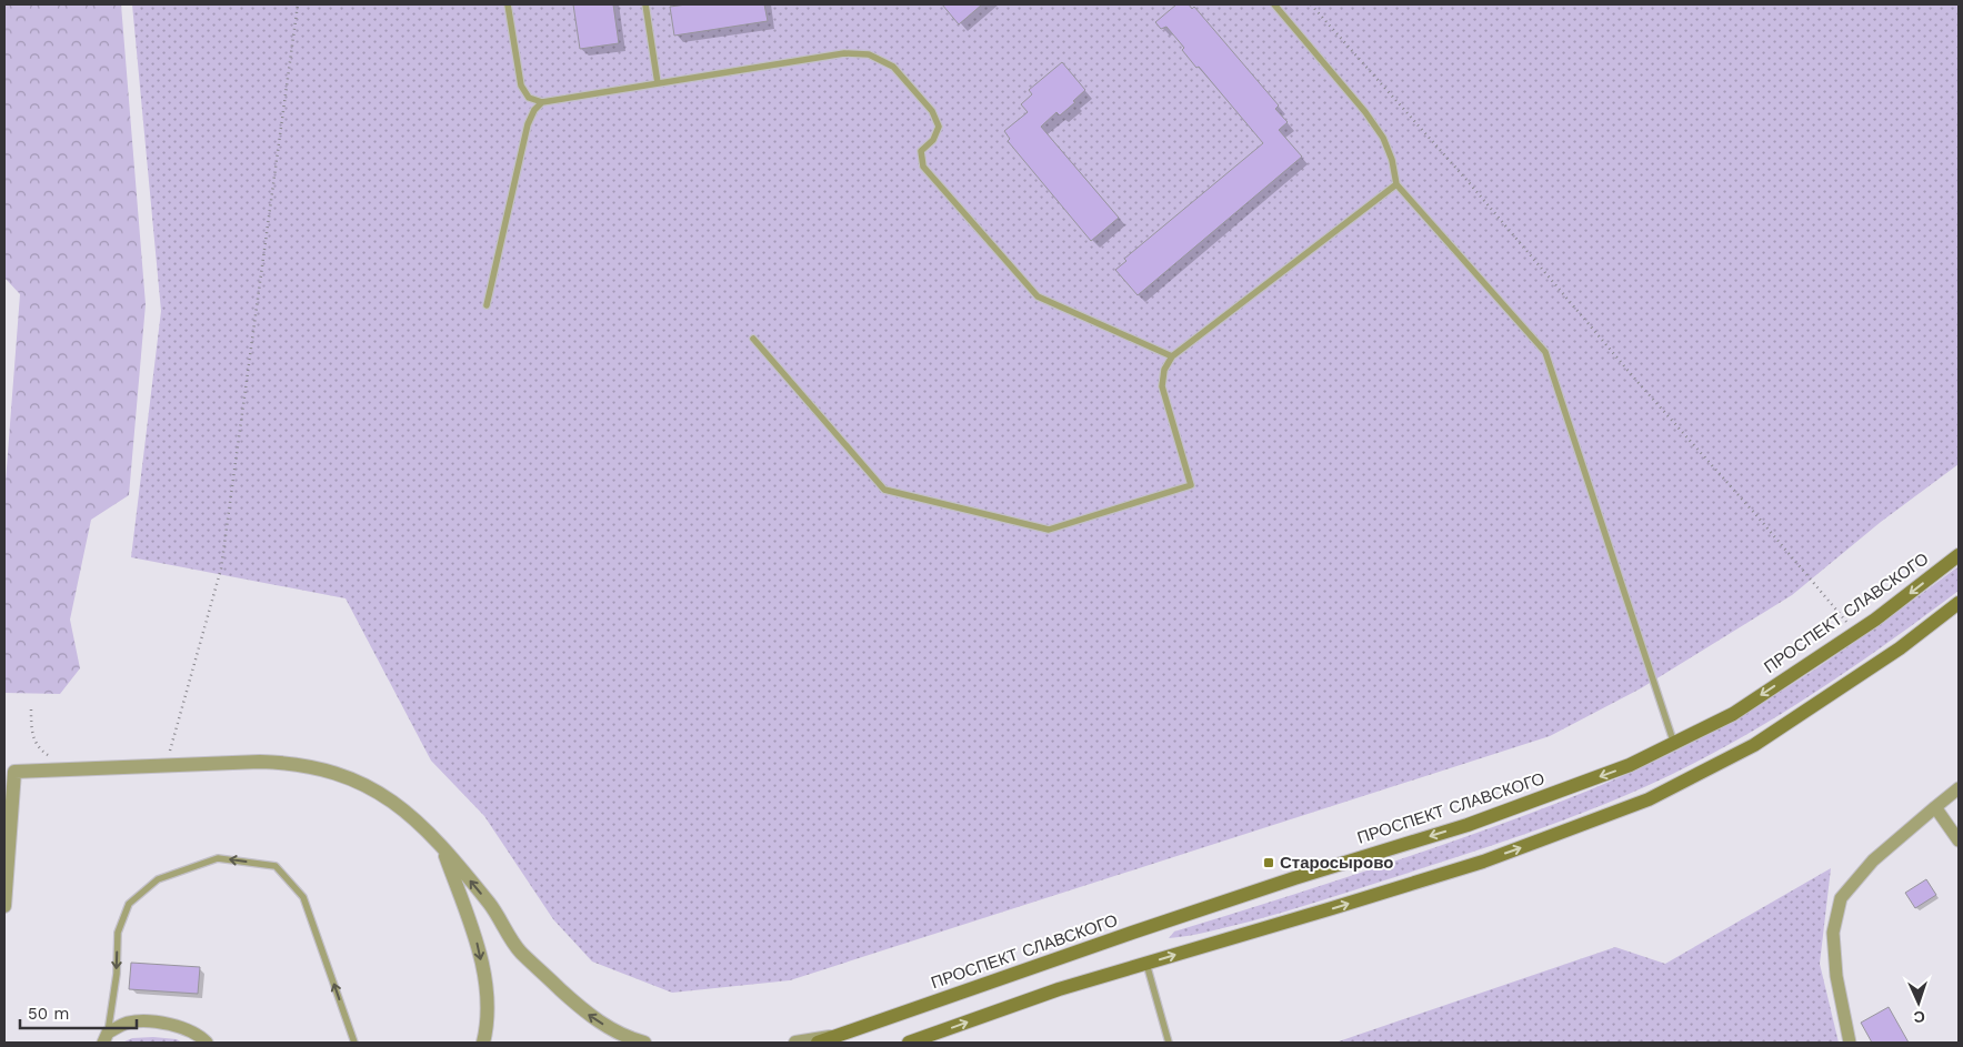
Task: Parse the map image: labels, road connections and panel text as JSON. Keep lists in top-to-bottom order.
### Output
{
  "streets": {
    "main road": ["ПРОСПЕКТ СЛАВСКОГО"]
  },
  "places": {
    "transit": ["Старосырово"]
  },
  "scale_bar": "50 m",
  "north": "bottom"
}
